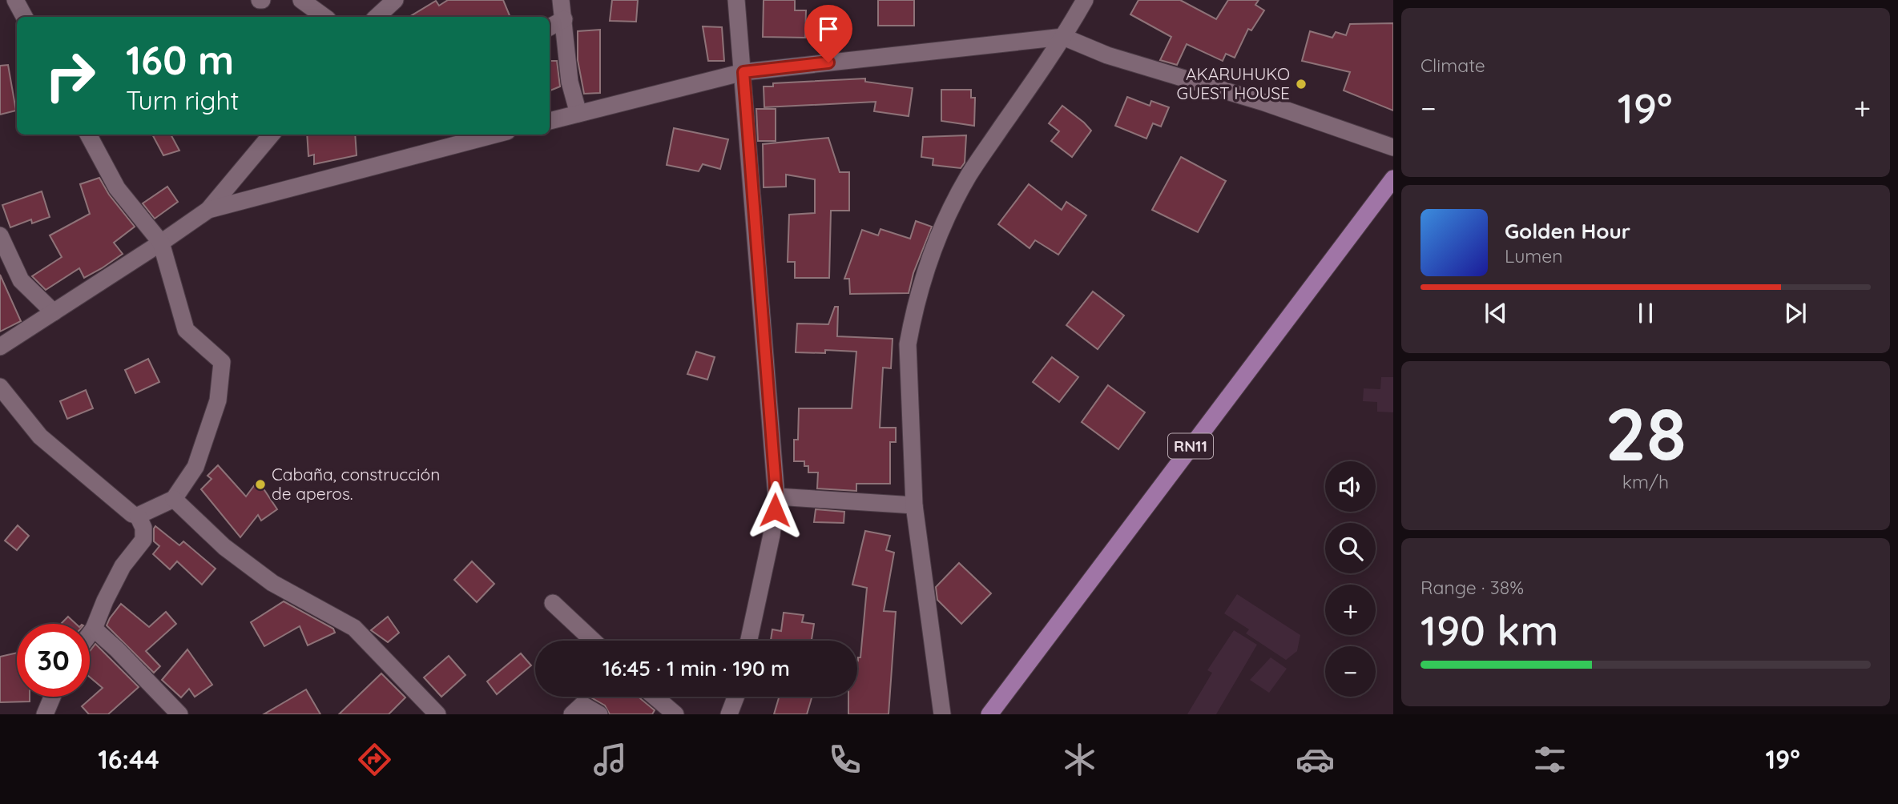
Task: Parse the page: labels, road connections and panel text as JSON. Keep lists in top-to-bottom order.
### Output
{
  "streets": {
    "main road": ["RN11"]
  },
  "places": ["AKARUHUKO GUEST HOUSE", "Cabaña, construcción de aperos."],
  "page": {
    "tile": [
      "Climate",
      ["28", "km/h"],
      ["Range · 38%", "190 km"]
    ],
    "turn": ["160 m", "Turn right"],
    "heat": ["−", "19°", "+"],
    "song": ["Golden Hour", "Lumen"],
    "map_buttons": ["+", "−"],
    "limit": "30",
    "trip": "16:45 · 1 min · 190 m",
    "tabs": ["16:44", "19°"]
  }
}
